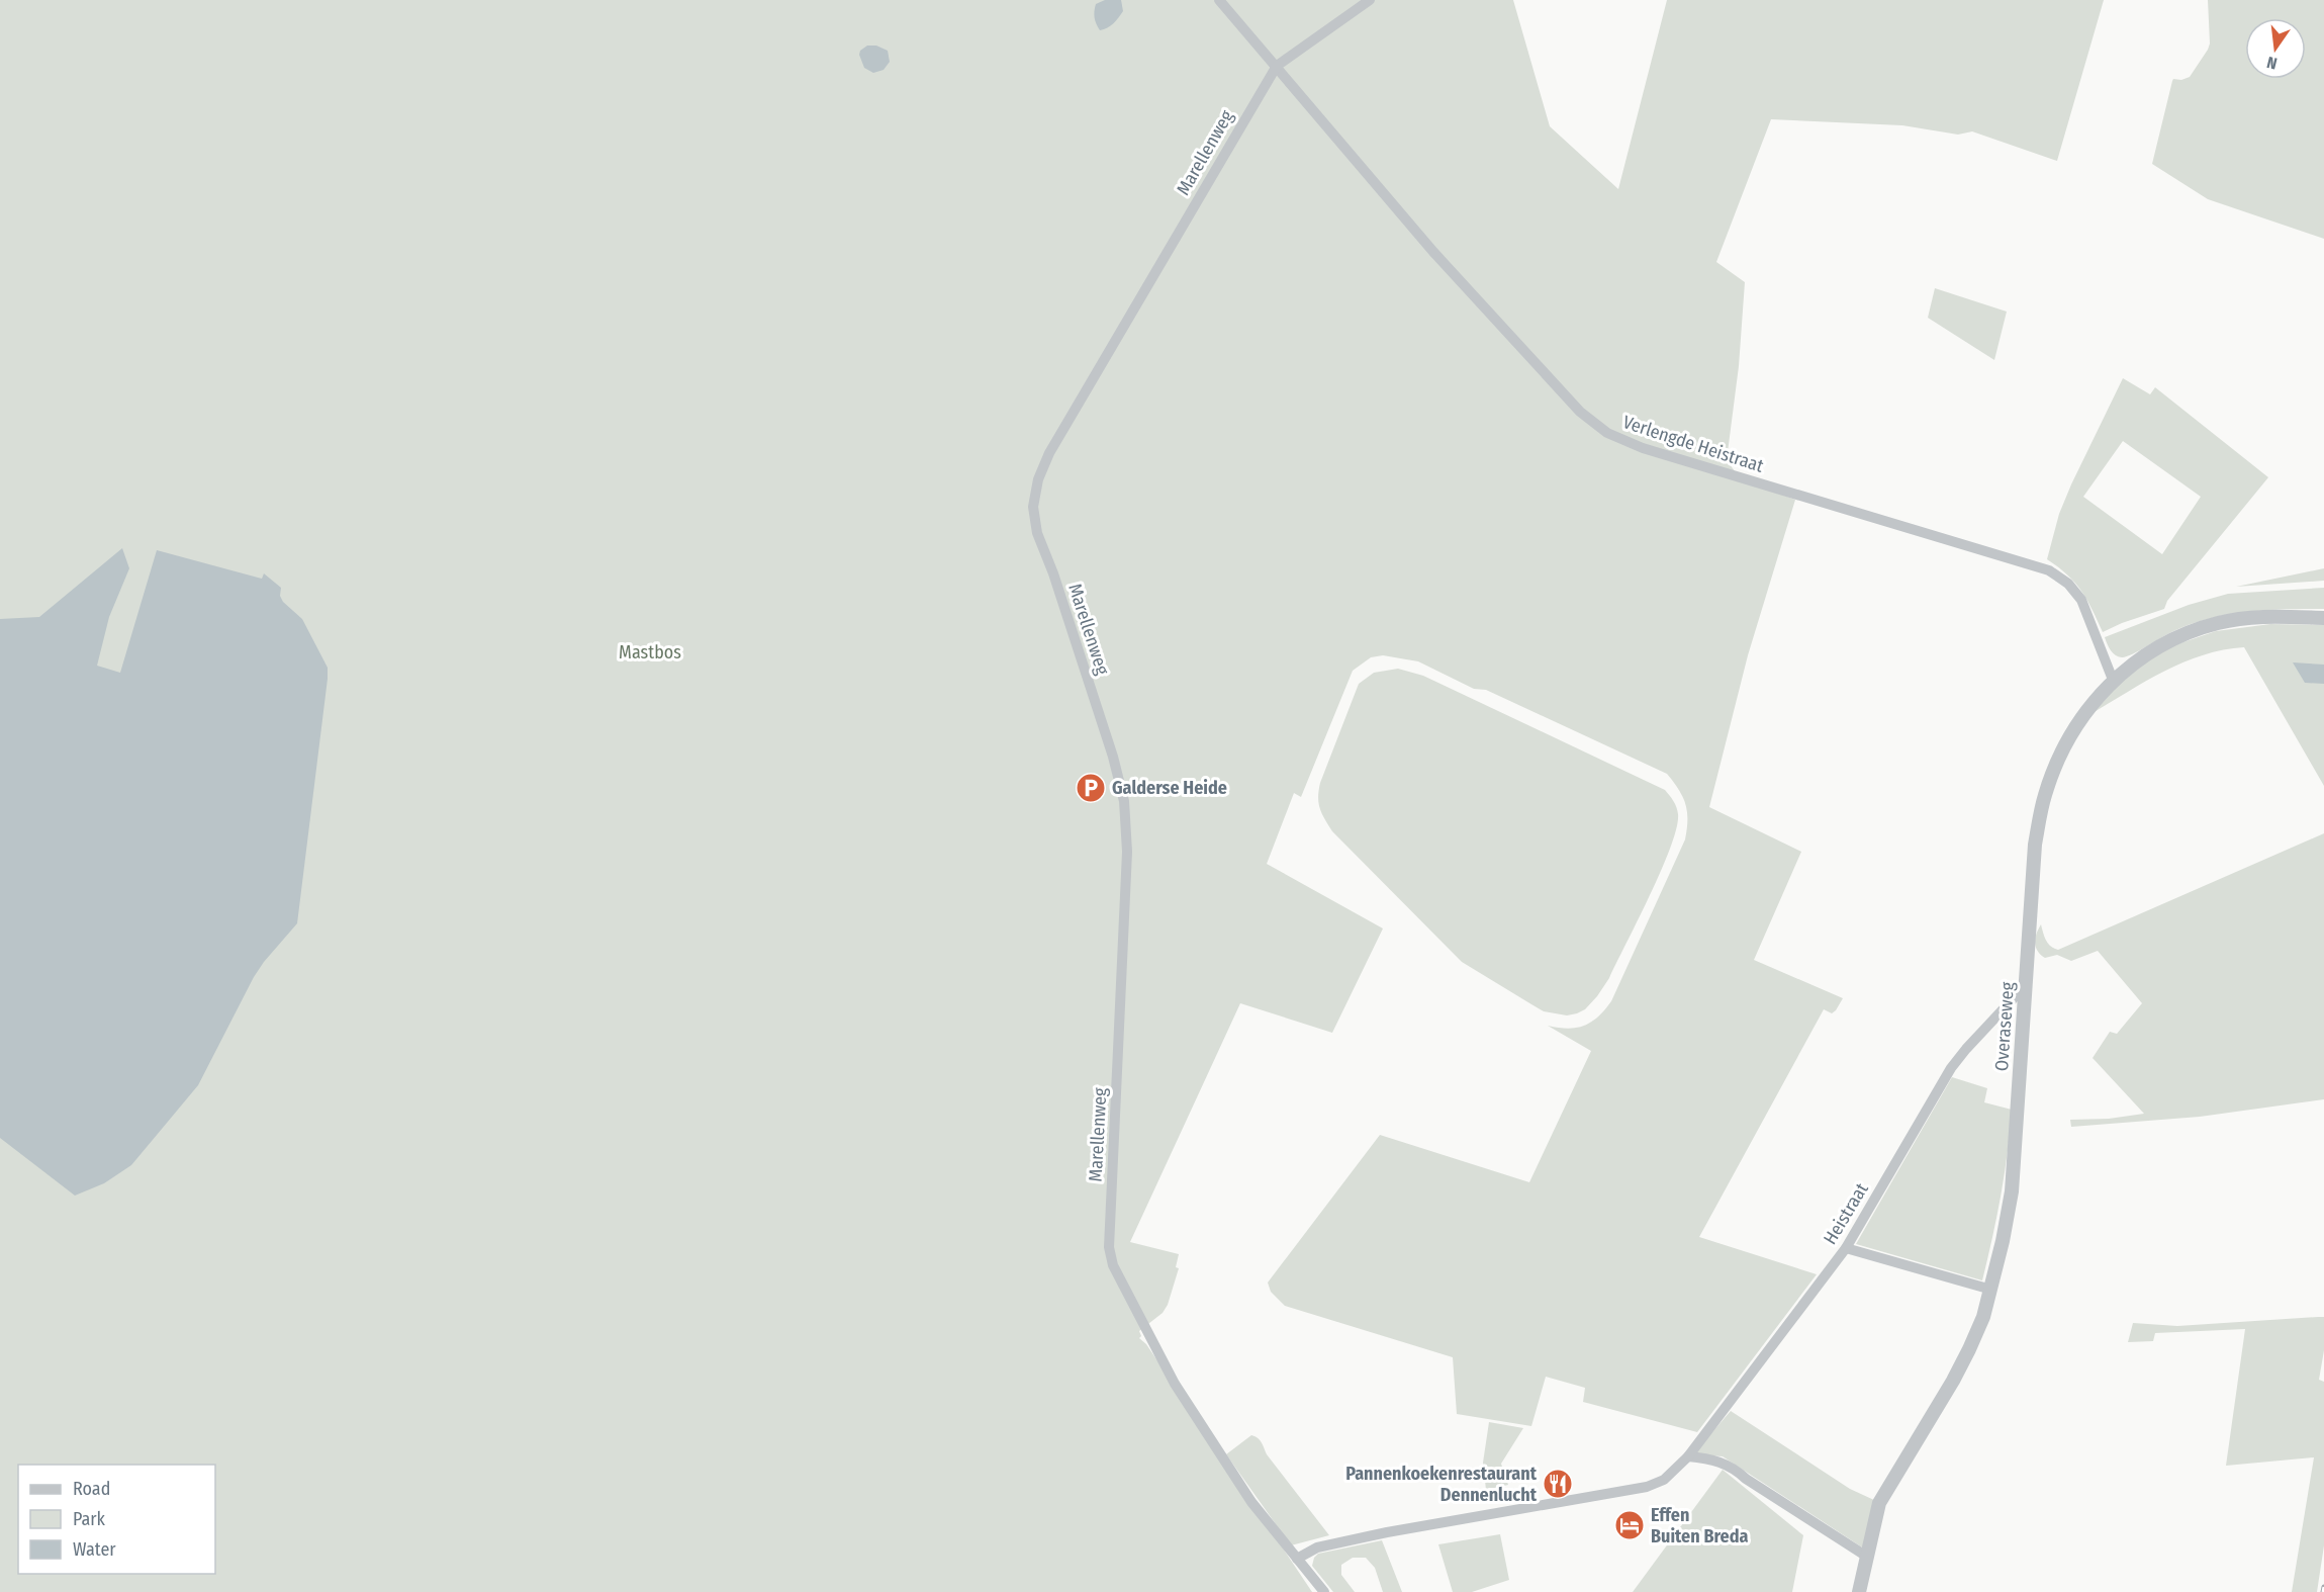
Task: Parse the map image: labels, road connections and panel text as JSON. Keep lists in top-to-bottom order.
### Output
{
  "streets": {
    "street": [
      "Marellenweg",
      "Verlengde Heistraat",
      "Overaseweg",
      "Heistraat"
    ]
  },
  "crossings": [
    ["Marellenweg", "Verlengde Heistraat"],
    ["Marellenweg", "Heistraat"],
    ["Verlengde Heistraat", "Overaseweg"],
    ["Overaseweg", "Heistraat"]
  ],
  "parks": ["Mastbos"],
  "places": {
    "parking": ["Galderse Heide"],
    "restaurant": ["Pannenkoekenrestaurant Dennenlucht"],
    "hotel": ["Effen Buiten Breda"]
  },
  "legend": ["Road", "Park", "Water"],
  "north": "bottom"
}
